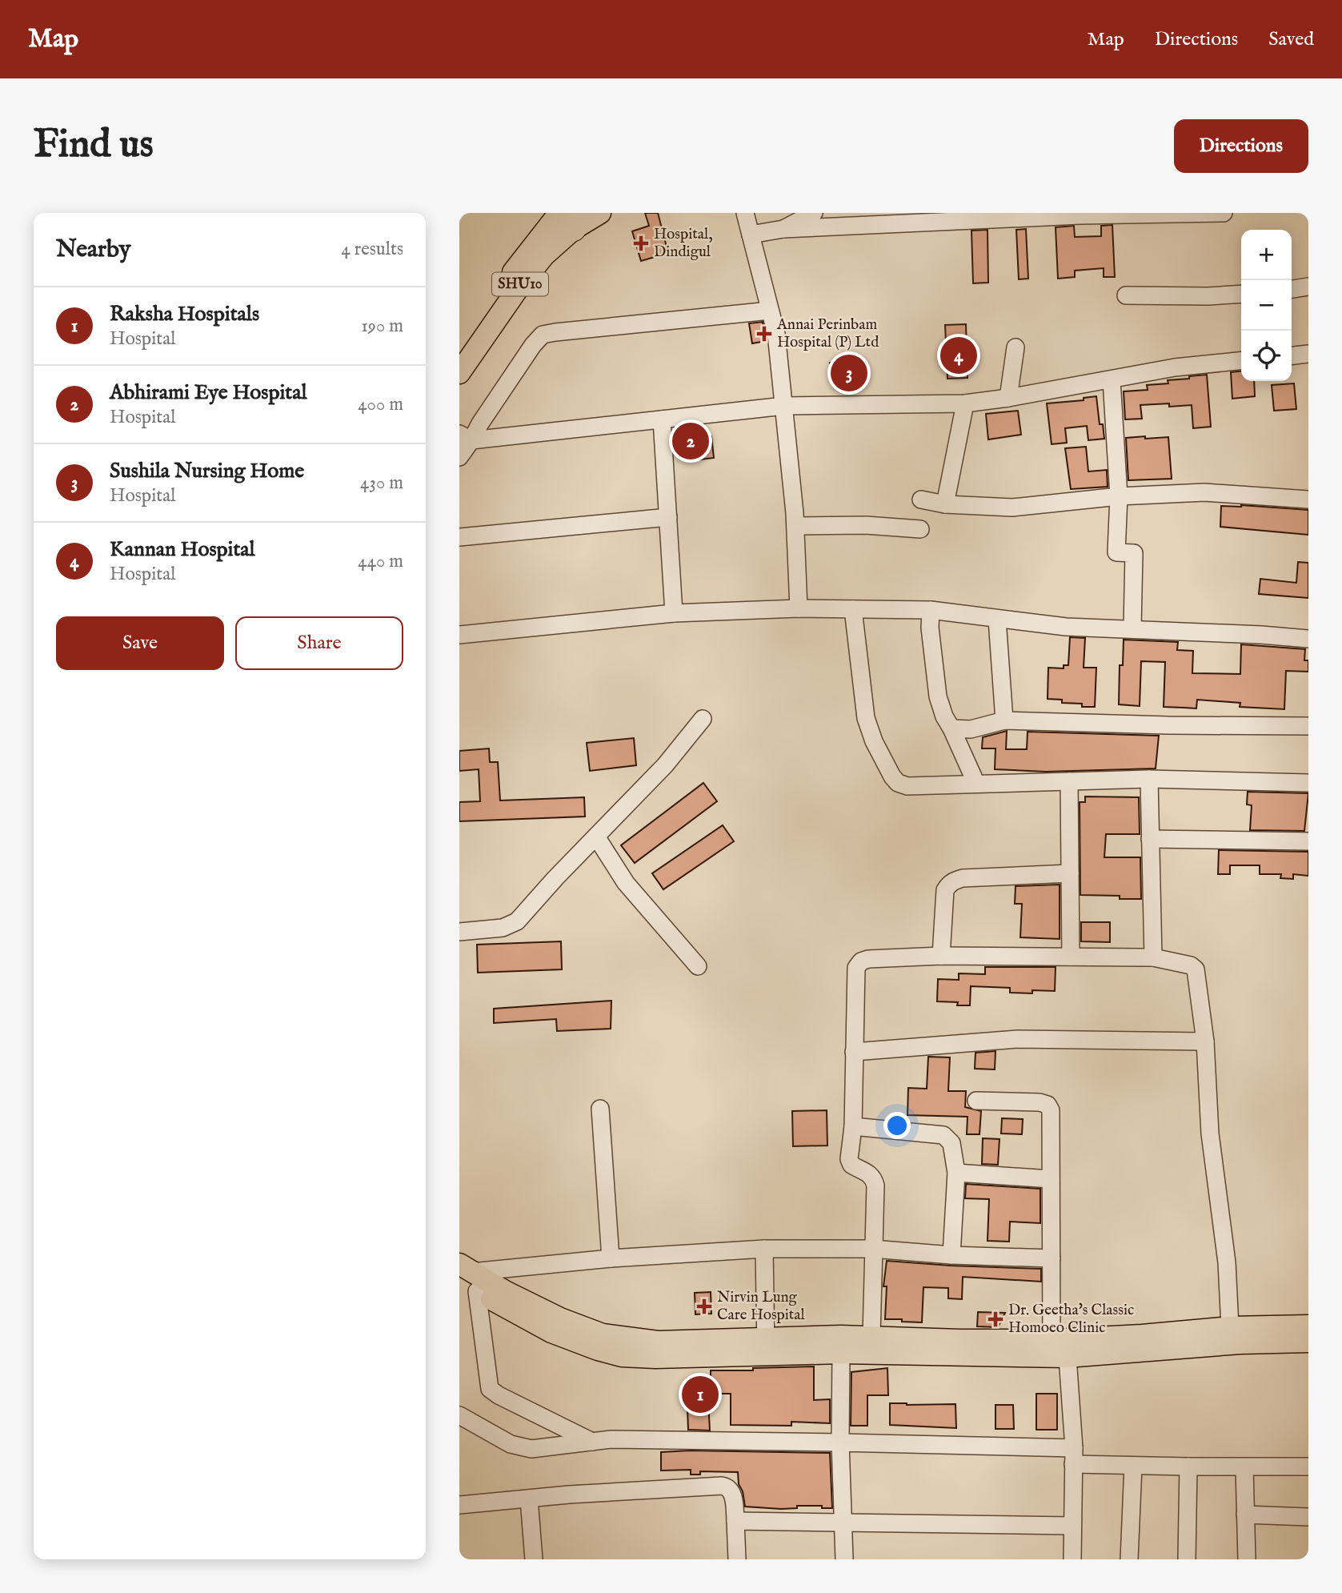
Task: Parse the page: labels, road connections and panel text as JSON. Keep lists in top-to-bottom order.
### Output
{
  "streets": {
    "main road": ["SHU10"]
  },
  "places": {
    "health": [
      "Hospital, Dindigul",
      "Annai Perinbam Hospital (P) Ltd",
      "Nirvin Lung Care Hospital",
      "Dr. Geetha's Classic Homoeo Clinic"
    ]
  },
  "page": {
    "header": "Map",
    "nav": ["Map", "Directions", "Saved"],
    "buttons": [
      "Directions",
      ["Save", "Share"]
    ],
    "title": "Find us",
    "heading": ["Nearby", "4 results"],
    "map_buttons": ["+", "−"],
    "list": [
      {
        "mark": "1",
        "name": "Raksha Hospitals",
        "note": "Hospital",
        "value": "190 m"
      },
      {
        "mark": "2",
        "name": "Abhirami Eye Hospital",
        "note": "Hospital",
        "value": "400 m"
      },
      {
        "mark": "3",
        "name": "Sushila Nursing Home",
        "note": "Hospital",
        "value": "430 m"
      },
      {
        "mark": "4",
        "name": "Kannan Hospital",
        "note": "Hospital",
        "value": "440 m"
      }
    ],
    "pins": [
      "4",
      "3",
      "2",
      "1"
    ]
  }
}
